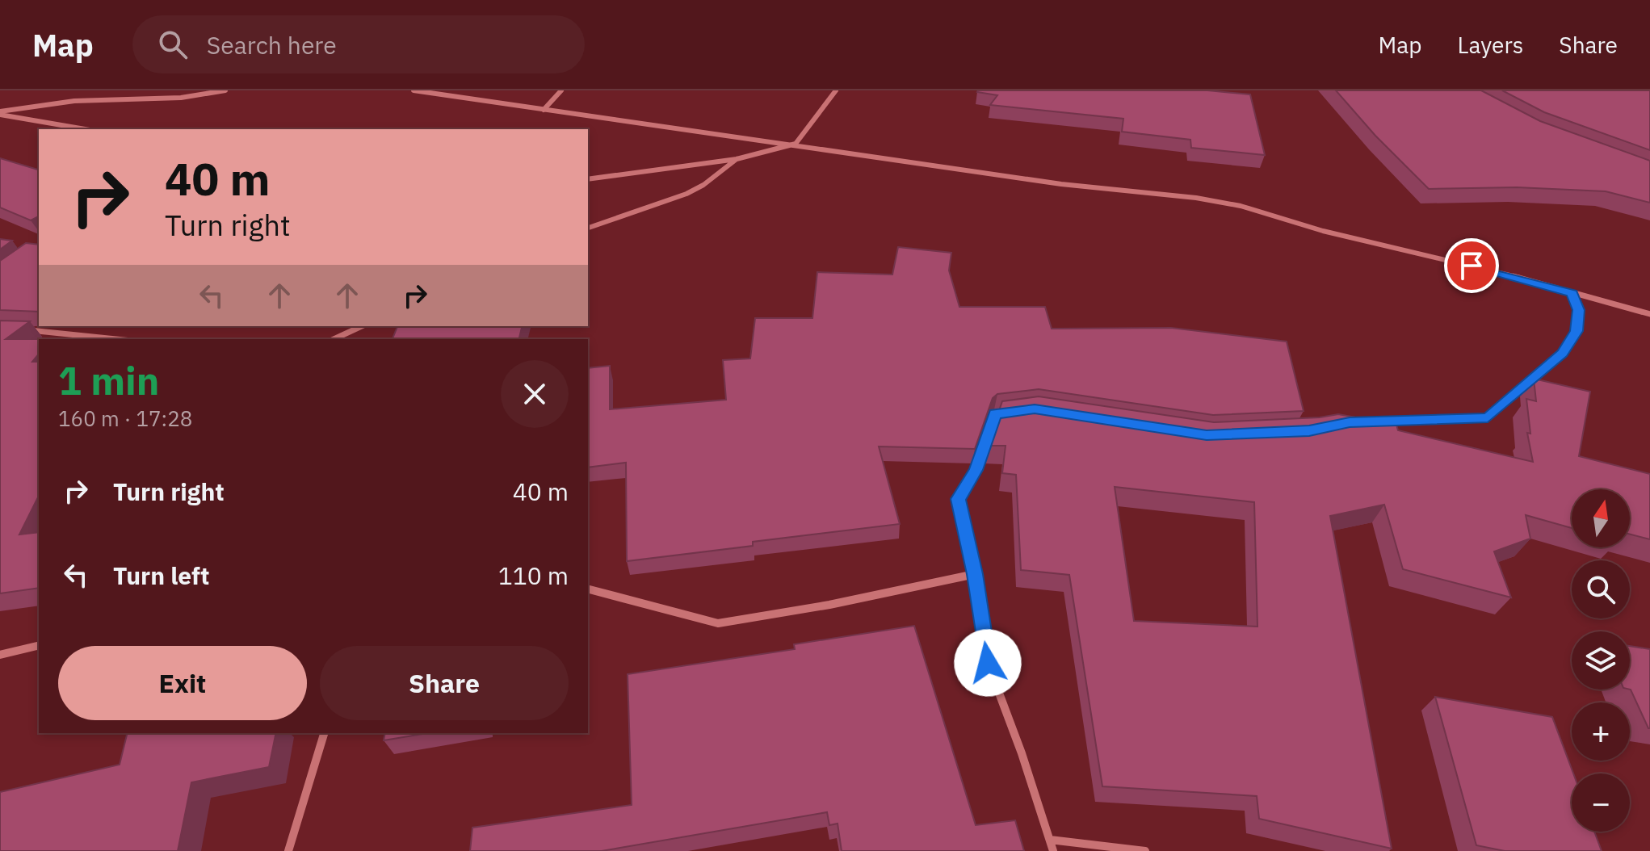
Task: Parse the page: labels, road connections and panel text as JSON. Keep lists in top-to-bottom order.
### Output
{
  "north": "top",
  "page": {
    "header": "Map",
    "search": "Search here",
    "nav": ["Map", "Layers", "Share"],
    "turn": ["40 m", "Turn right"],
    "heading": ["1 min", "160 m · 17:28"],
    "list": [
      {
        "name": "Turn right",
        "value": "40 m"
      },
      {
        "name": "Turn left",
        "value": "110 m"
      }
    ],
    "map_buttons": ["+", "−"],
    "buttons": ["Exit", "Share"]
  }
}
